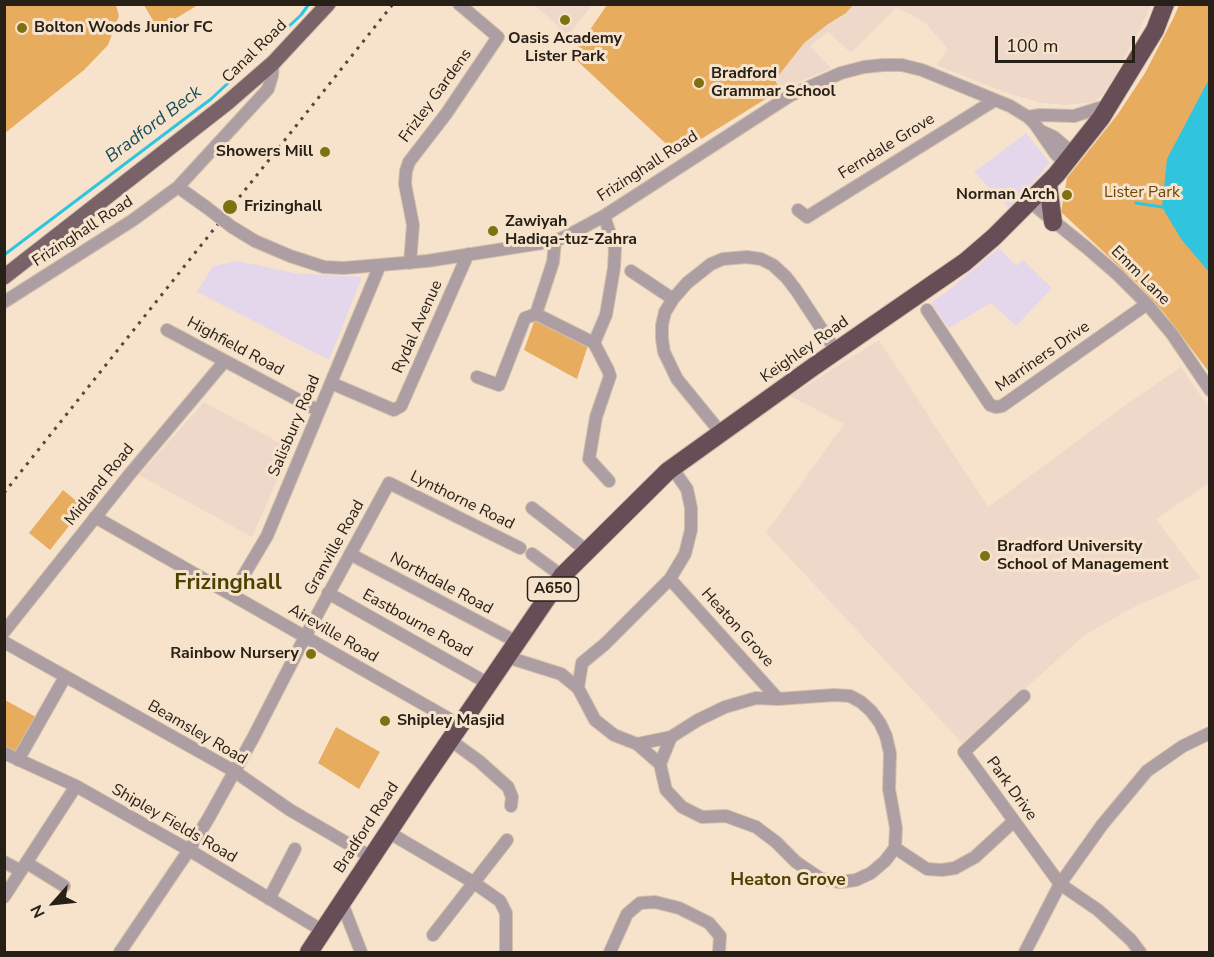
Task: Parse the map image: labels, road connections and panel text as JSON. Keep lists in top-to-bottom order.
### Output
{
  "streets": {
    "highway": ["Keighley Road", "A650", "Bradford Road"],
    "main road": ["Canal Road"],
    "street": [
      "Frizley Gardens",
      "Ferndale Grove",
      "Frizinghall Road",
      "Emm Lane",
      "Rydal Avenue",
      "Highfield Road",
      "Marriners Drive",
      "Salisbury Road",
      "Midland Road",
      "Lynthorne Road",
      "Granville Road",
      "Northdale Road",
      "Eastbourne Road",
      "Heaton Grove",
      "Aireville Road",
      "Beamsley Road",
      "Park Drive",
      "Shipley Fields Road"
    ]
  },
  "crossings": [
    ["Canal Road", "Frizinghall Road"],
    ["Frizley Gardens", "Frizinghall Road"],
    ["Ferndale Grove", "Frizinghall Road"],
    ["Frizinghall Road", "Rydal Avenue"],
    ["Frizinghall Road", "Keighley Road"],
    ["Frizinghall Road", "Salisbury Road"],
    ["Emm Lane", "Keighley Road"],
    ["Emm Lane", "Marriners Drive"],
    ["Rydal Avenue", "Salisbury Road"],
    ["Highfield Road", "Salisbury Road"],
    ["Highfield Road", "Midland Road"],
    ["Keighley Road", "Northdale Road"],
    ["Keighley Road", "Eastbourne Road"],
    ["Keighley Road", "Aireville Road"],
    ["Keighley Road", "Bradford Road"],
    ["Salisbury Road", "Aireville Road"],
    ["Midland Road", "Aireville Road"],
    ["Lynthorne Road", "Granville Road"],
    ["Granville Road", "Northdale Road"],
    ["Granville Road", "Eastbourne Road"],
    ["Granville Road", "Aireville Road"],
    ["Granville Road", "Beamsley Road"],
    ["Granville Road", "Shipley Fields Road"],
    ["Aireville Road", "Bradford Road"],
    ["Beamsley Road", "Bradford Road"],
    ["Shipley Fields Road", "Bradford Road"]
  ],
  "districts": ["Frizinghall", "Heaton Grove"],
  "water": ["Bradford Beck"],
  "parks": ["Lister Park"],
  "places": [
    "Oasis Academy Lister Park",
    "Bolton Woods Junior FC",
    "Bradford Grammar School",
    "Showers Mill",
    "Norman Arch",
    "Frizinghall",
    "Zawiyah Hadiqa-tuz-Zahra",
    "Bradford University School of Management",
    "Rainbow Nursery",
    "Shipley Masjid"
  ],
  "scale_bar": "100 m",
  "north": "bottom left"
}
